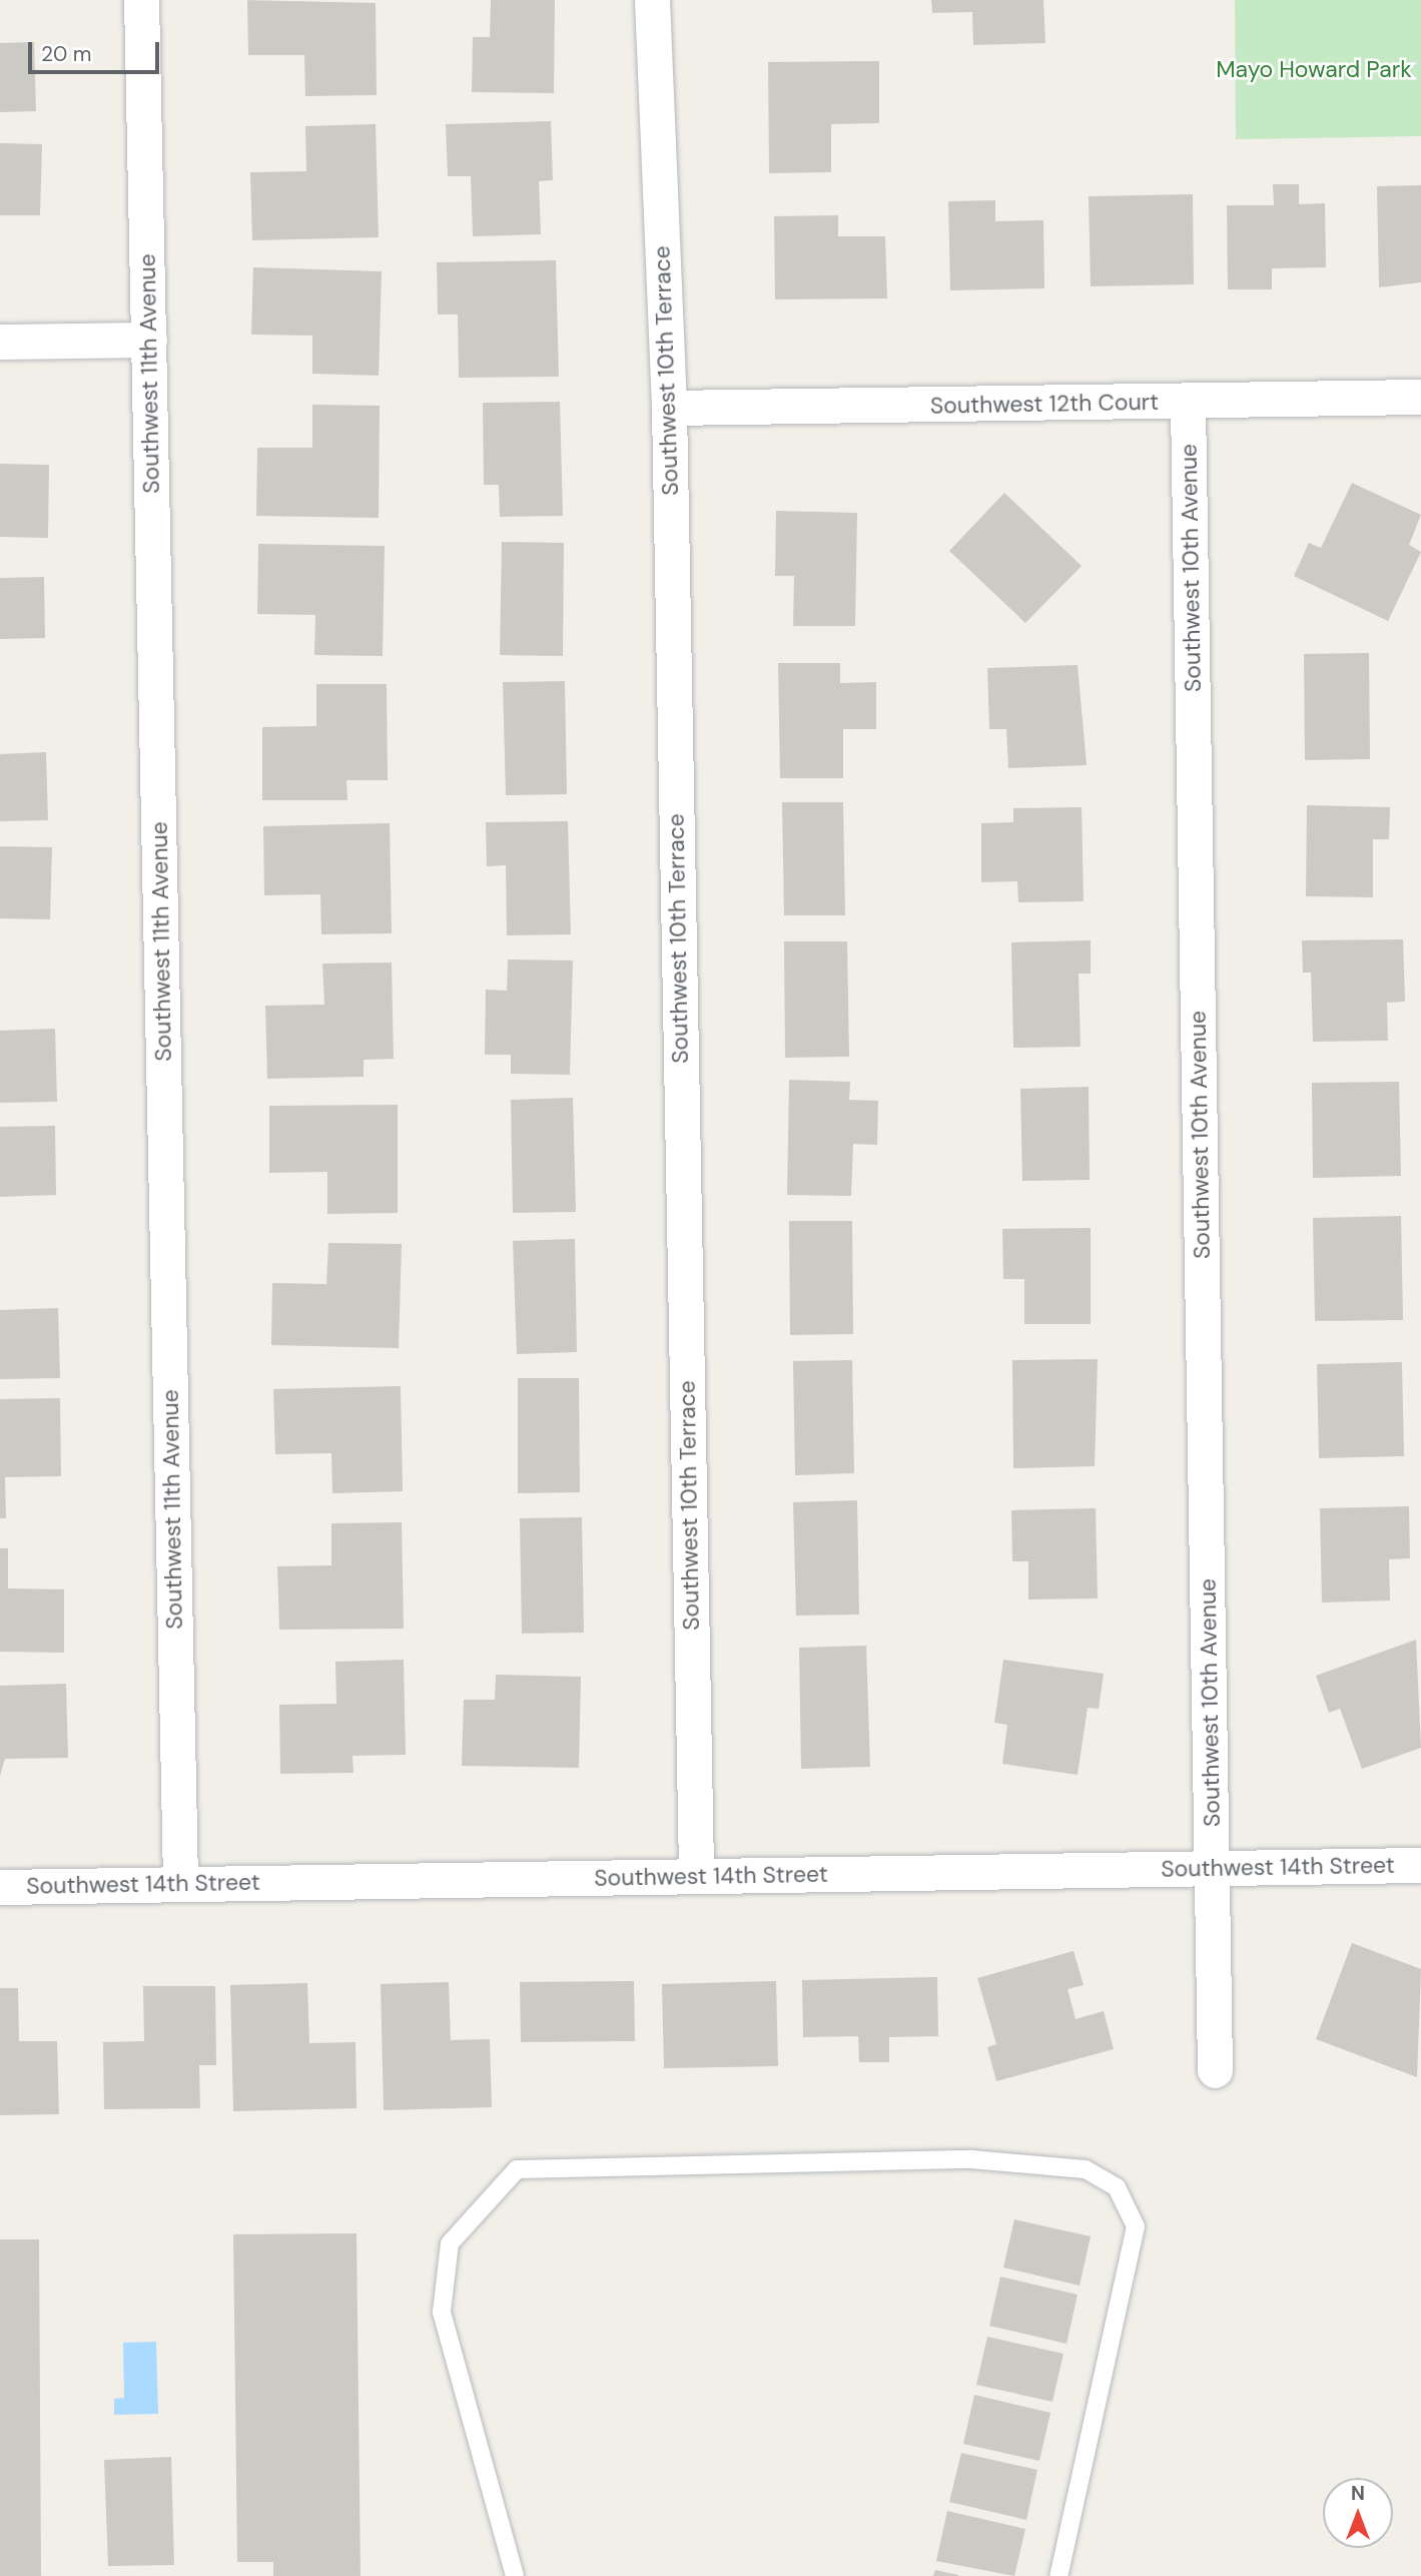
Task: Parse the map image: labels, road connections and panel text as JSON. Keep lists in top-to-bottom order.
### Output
{
  "streets": {
    "street": [
      "Southwest 10th Terrace",
      "Southwest 11th Avenue",
      "Southwest 12th Court",
      "Southwest 10th Avenue",
      "Southwest 14th Street"
    ]
  },
  "crossings": [
    ["Southwest 10th Terrace", "Southwest 12th Court"],
    ["Southwest 10th Terrace", "Southwest 14th Street"],
    ["Southwest 11th Avenue", "Southwest 14th Street"],
    ["Southwest 12th Court", "Southwest 10th Avenue"],
    ["Southwest 10th Avenue", "Southwest 14th Street"]
  ],
  "parks": ["Mayo Howard Park"],
  "scale_bar": "20 m",
  "north": "top"
}
